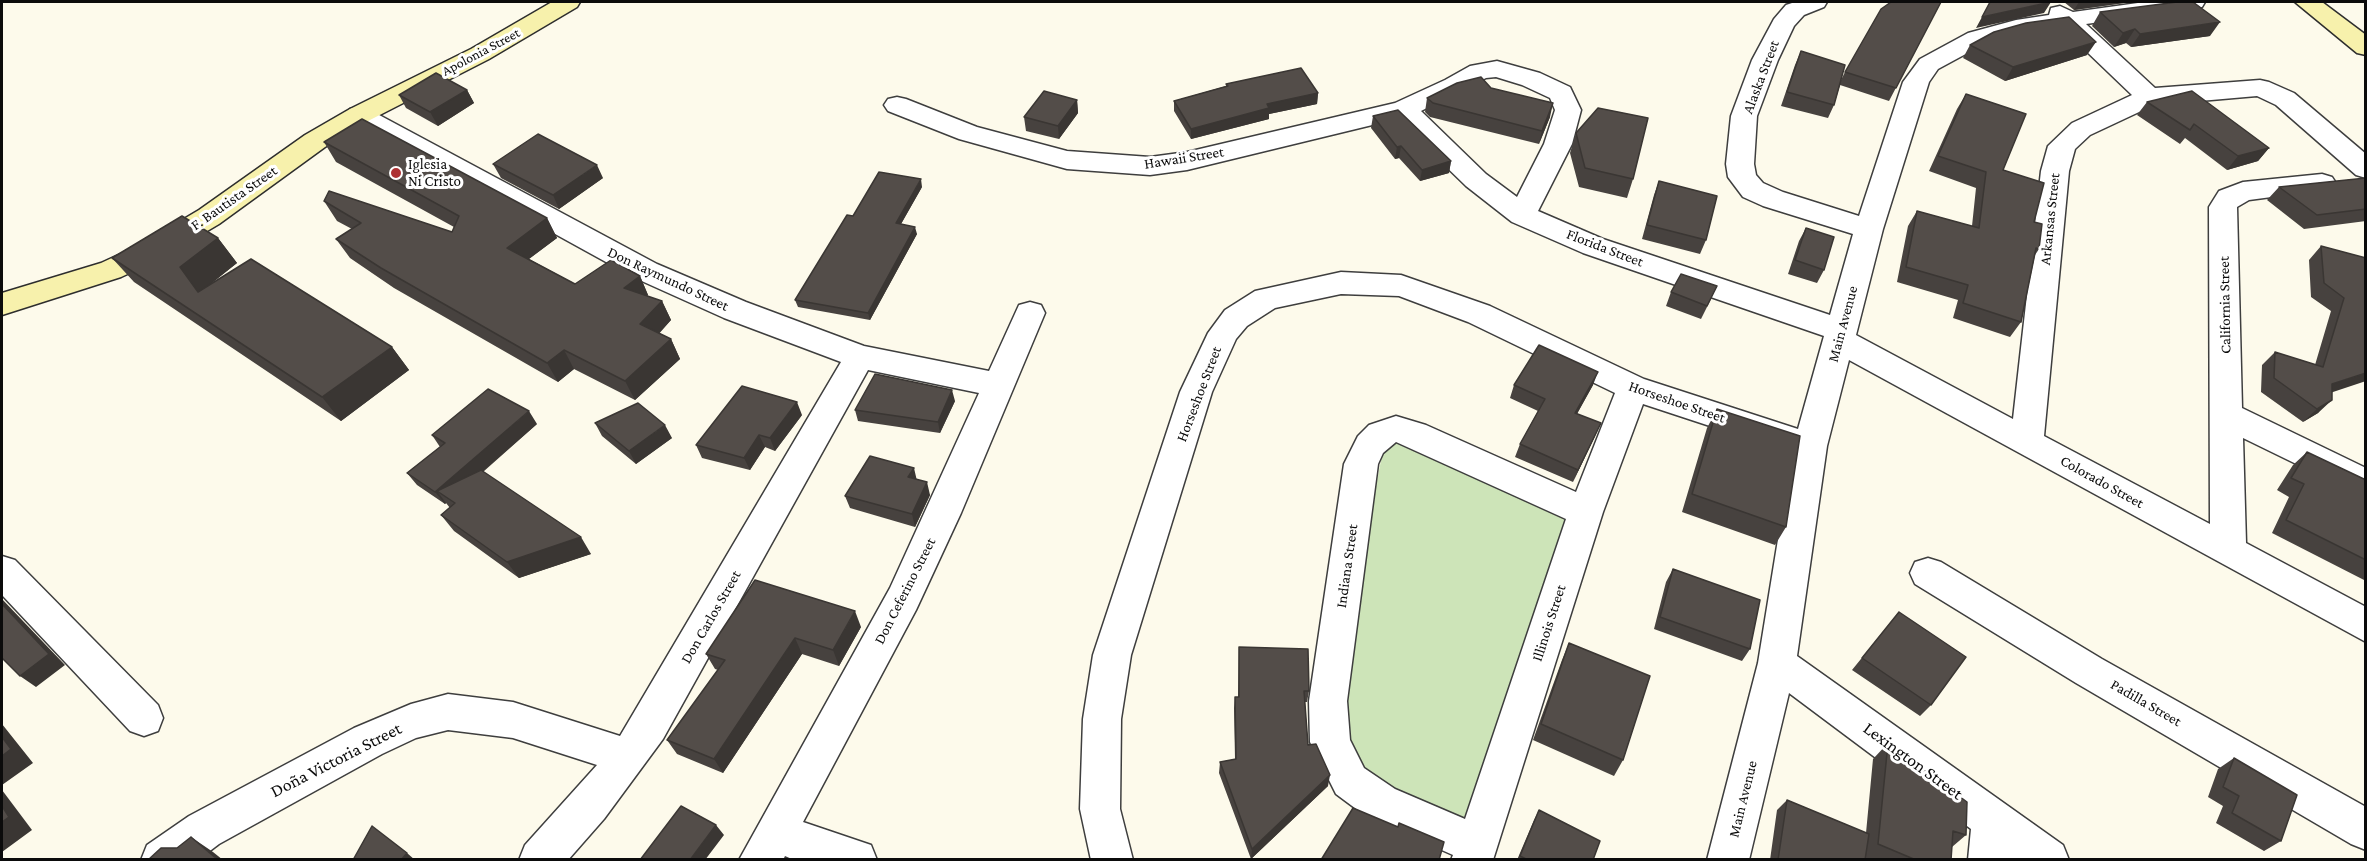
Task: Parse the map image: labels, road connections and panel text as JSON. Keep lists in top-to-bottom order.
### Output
{
  "streets": {
    "main road": ["Apolonia Street", "F. Bautista Street"],
    "street": [
      "Alaska Street",
      "Hawaii Street",
      "Arkansas Street",
      "Florida Street",
      "Don Raymundo Street",
      "California Street",
      "Main Avenue",
      "Horseshoe Street",
      "Colorado Street",
      "Indiana Street",
      "Don Ceferino Street",
      "Don Carlos Street",
      "Illinois Street",
      "Padilla Street",
      "Doña Victoria Street",
      "Lexington Street"
    ]
  },
  "crossings": [
    ["Apolonia Street", "F. Bautista Street"],
    ["Apolonia Street", "Don Raymundo Street"],
    ["Alaska Street", "Main Avenue"],
    ["Hawaii Street", "Florida Street"],
    ["F. Bautista Street", "Don Raymundo Street"],
    ["Arkansas Street", "Colorado Street"],
    ["Florida Street", "Main Avenue"],
    ["Florida Street", "Colorado Street"],
    ["Don Raymundo Street", "Don Ceferino Street"],
    ["Don Raymundo Street", "Don Carlos Street"],
    ["California Street", "Colorado Street"],
    ["Main Avenue", "Horseshoe Street"],
    ["Main Avenue", "Colorado Street"],
    ["Main Avenue", "Lexington Street"],
    ["Horseshoe Street", "Illinois Street"],
    ["Indiana Street", "Illinois Street"],
    ["Don Carlos Street", "Doña Victoria Street"]
  ],
  "places": ["Iglesia Ni Cristo"]
}
